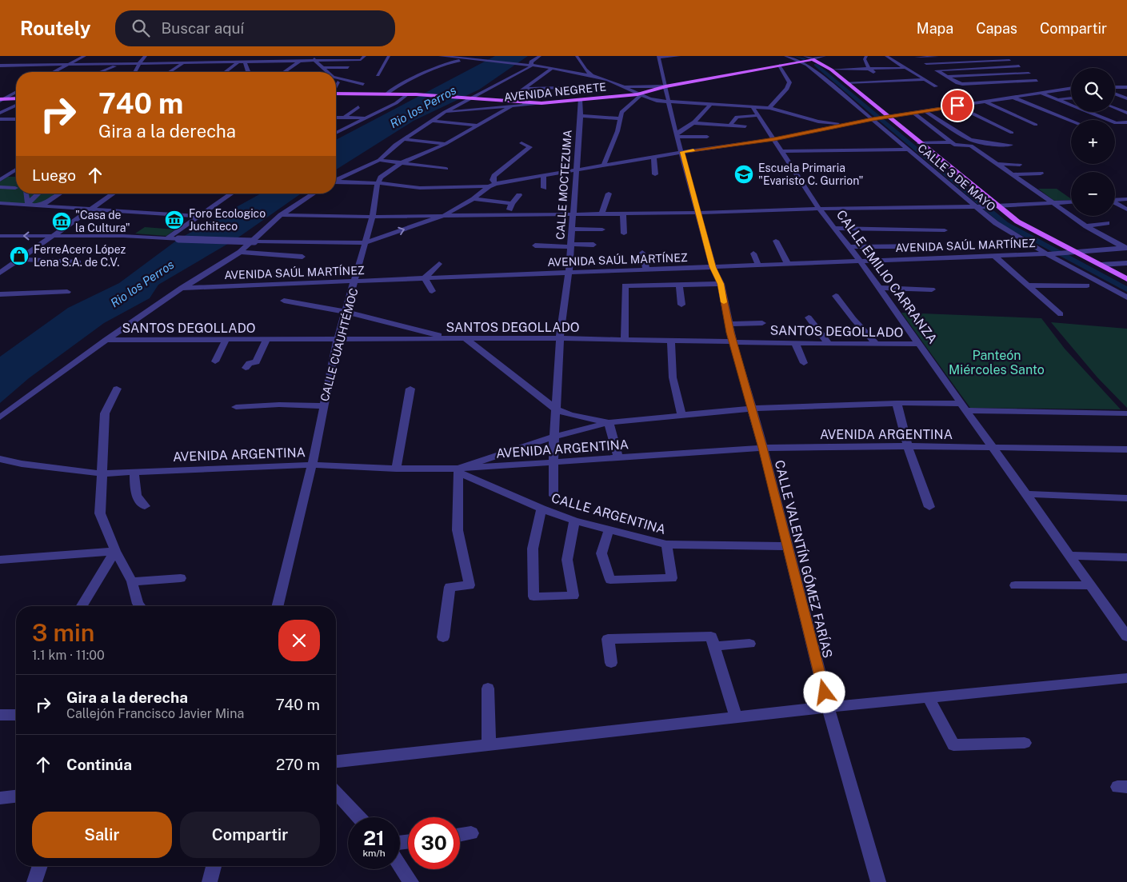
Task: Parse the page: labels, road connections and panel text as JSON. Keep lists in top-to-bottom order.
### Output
{
  "streets": {
    "main road": ["AVENIDA NEGRETE"],
    "street": [
      "CALLE 3 DE MAYO",
      "CALLE MOCTEZUMA",
      "AVENIDA SAÚL MARTÍNEZ",
      "CALLE EMILIO CARRANZA",
      "SANTOS DEGOLLADO",
      "CALLE CUAUHTÉMOC",
      "AVENIDA ARGENTINA",
      "CALLE ARGENTINA",
      "CALLE VALENTÍN GÓMEZ FARÍAS"
    ]
  },
  "crossings": [
    ["AVENIDA NEGRETE", "CALLE MOCTEZUMA"],
    ["AVENIDA NEGRETE", "CALLE VALENTÍN GÓMEZ FARÍAS"],
    ["CALLE 3 DE MAYO", "AVENIDA SAÚL MARTÍNEZ"],
    ["CALLE MOCTEZUMA", "AVENIDA SAÚL MARTÍNEZ"],
    ["CALLE MOCTEZUMA", "SANTOS DEGOLLADO"],
    ["CALLE MOCTEZUMA", "AVENIDA ARGENTINA"],
    ["AVENIDA SAÚL MARTÍNEZ", "CALLE EMILIO CARRANZA"],
    ["AVENIDA SAÚL MARTÍNEZ", "CALLE CUAUHTÉMOC"],
    ["AVENIDA SAÚL MARTÍNEZ", "CALLE VALENTÍN GÓMEZ FARÍAS"],
    ["CALLE EMILIO CARRANZA", "SANTOS DEGOLLADO"],
    ["CALLE EMILIO CARRANZA", "AVENIDA ARGENTINA"],
    ["SANTOS DEGOLLADO", "CALLE CUAUHTÉMOC"],
    ["SANTOS DEGOLLADO", "CALLE VALENTÍN GÓMEZ FARÍAS"],
    ["CALLE CUAUHTÉMOC", "AVENIDA ARGENTINA"],
    ["AVENIDA ARGENTINA", "CALLE ARGENTINA"],
    ["AVENIDA ARGENTINA", "CALLE VALENTÍN GÓMEZ FARÍAS"],
    ["CALLE ARGENTINA", "CALLE VALENTÍN GÓMEZ FARÍAS"]
  ],
  "water": ["Rio los Perros"],
  "parks": ["Panteón Miércoles Santo"],
  "places": {
    "school or university": ["Escuela Primaria \"Evaristo C. Gurrion\""],
    "museum": ["Foro Ecologico Juchiteco", "\"Casa de la Cultura\""],
    "shop": ["FerreAcero López Lena S.A. de C.V."]
  },
  "page": {
    "header": "Routely",
    "search": "Buscar aquí",
    "nav": ["Mapa", "Capas", "Compartir"],
    "map_buttons": ["+", "−"],
    "turn": ["740 m", "Gira a la derecha"],
    "then": "Luego",
    "heading": ["3 min", "1.1 km · 11:00"],
    "list": [
      {
        "name": "Gira a la derecha",
        "note": "Callejón Francisco Javier Mina",
        "value": "740 m"
      },
      {
        "name": "Continúa",
        "value": "270 m"
      }
    ],
    "buttons": ["Salir", "Compartir"],
    "speed": "21 km/h",
    "limit": "30"
  }
}
